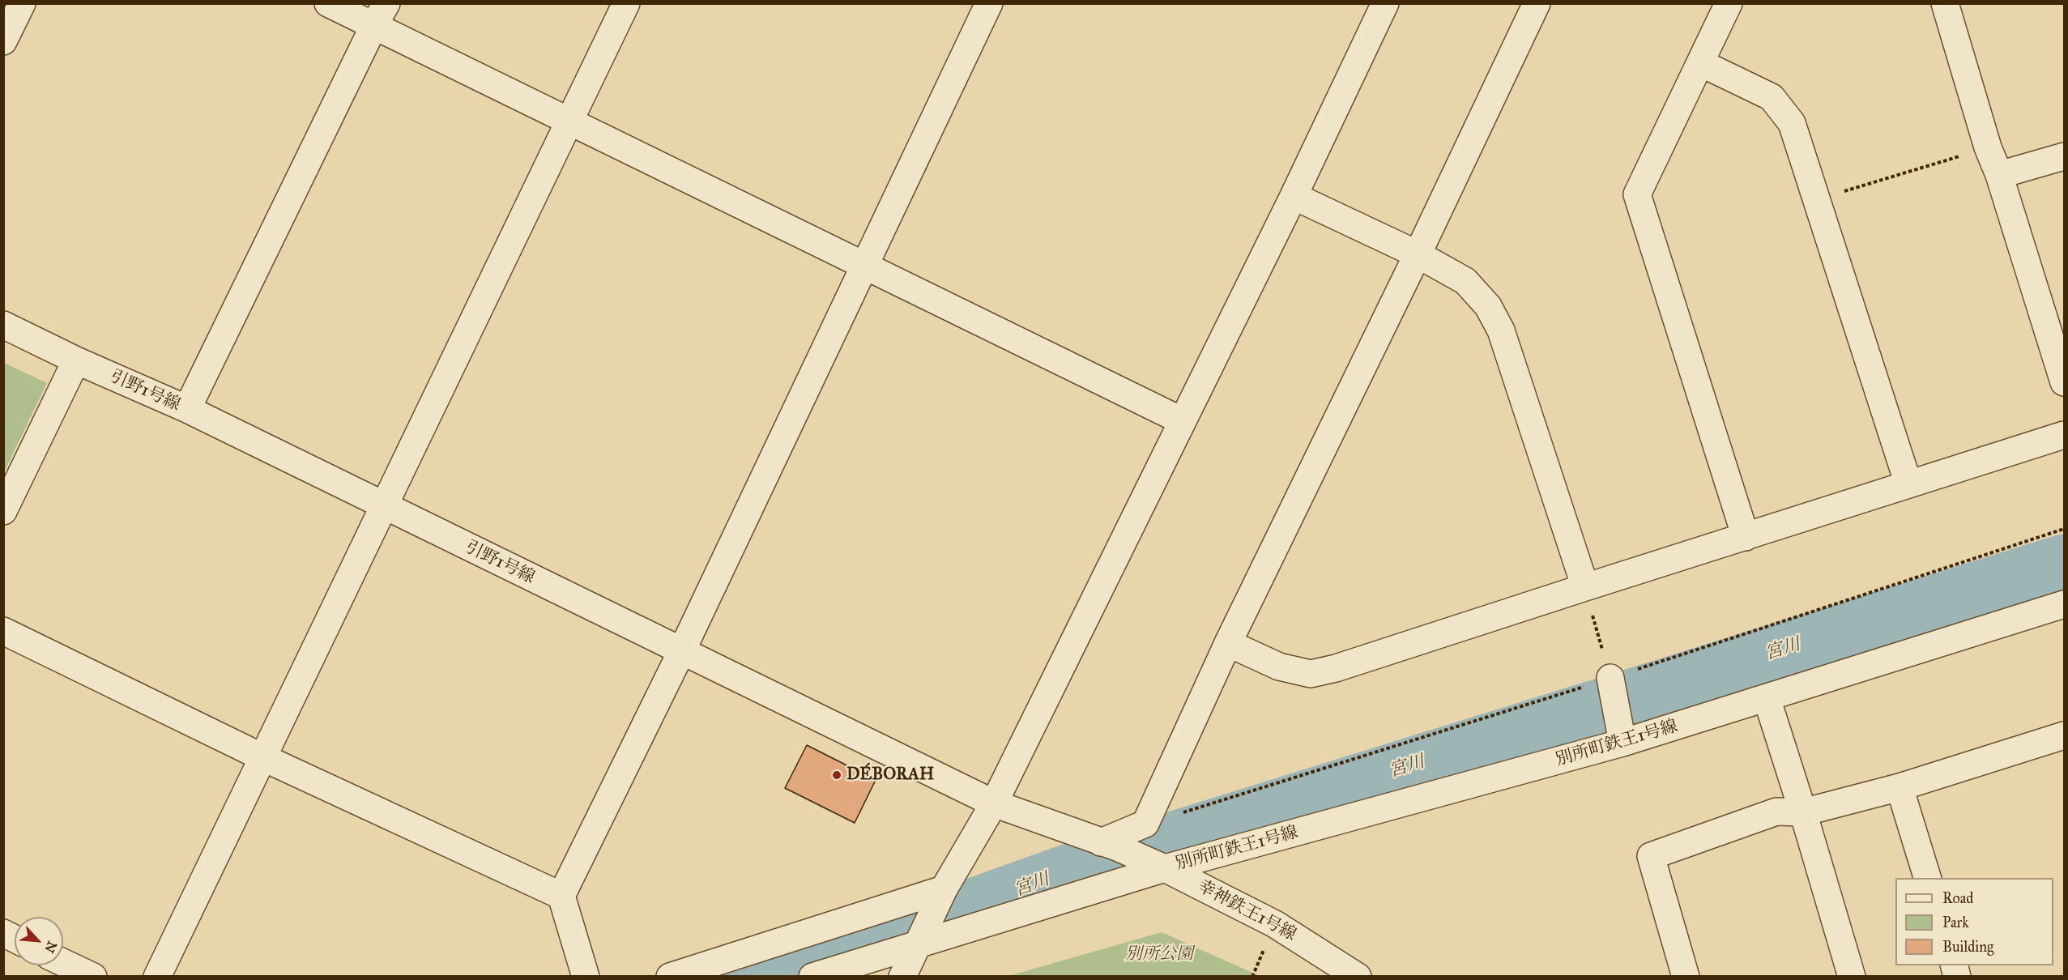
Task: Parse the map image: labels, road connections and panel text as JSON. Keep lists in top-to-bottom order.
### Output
{
  "streets": {
    "street": ["引野1号線", "別所町鉄王1号線", "幸神鉄王1号線"]
  },
  "crossings": [
    ["引野1号線", "幸神鉄王1号線"],
    ["別所町鉄王1号線", "幸神鉄王1号線"]
  ],
  "water": ["宮川"],
  "parks": ["別所公園"],
  "places": ["DÉBORAH"],
  "legend": ["Road", "Park", "Building"],
  "north": "bottom right"
}
